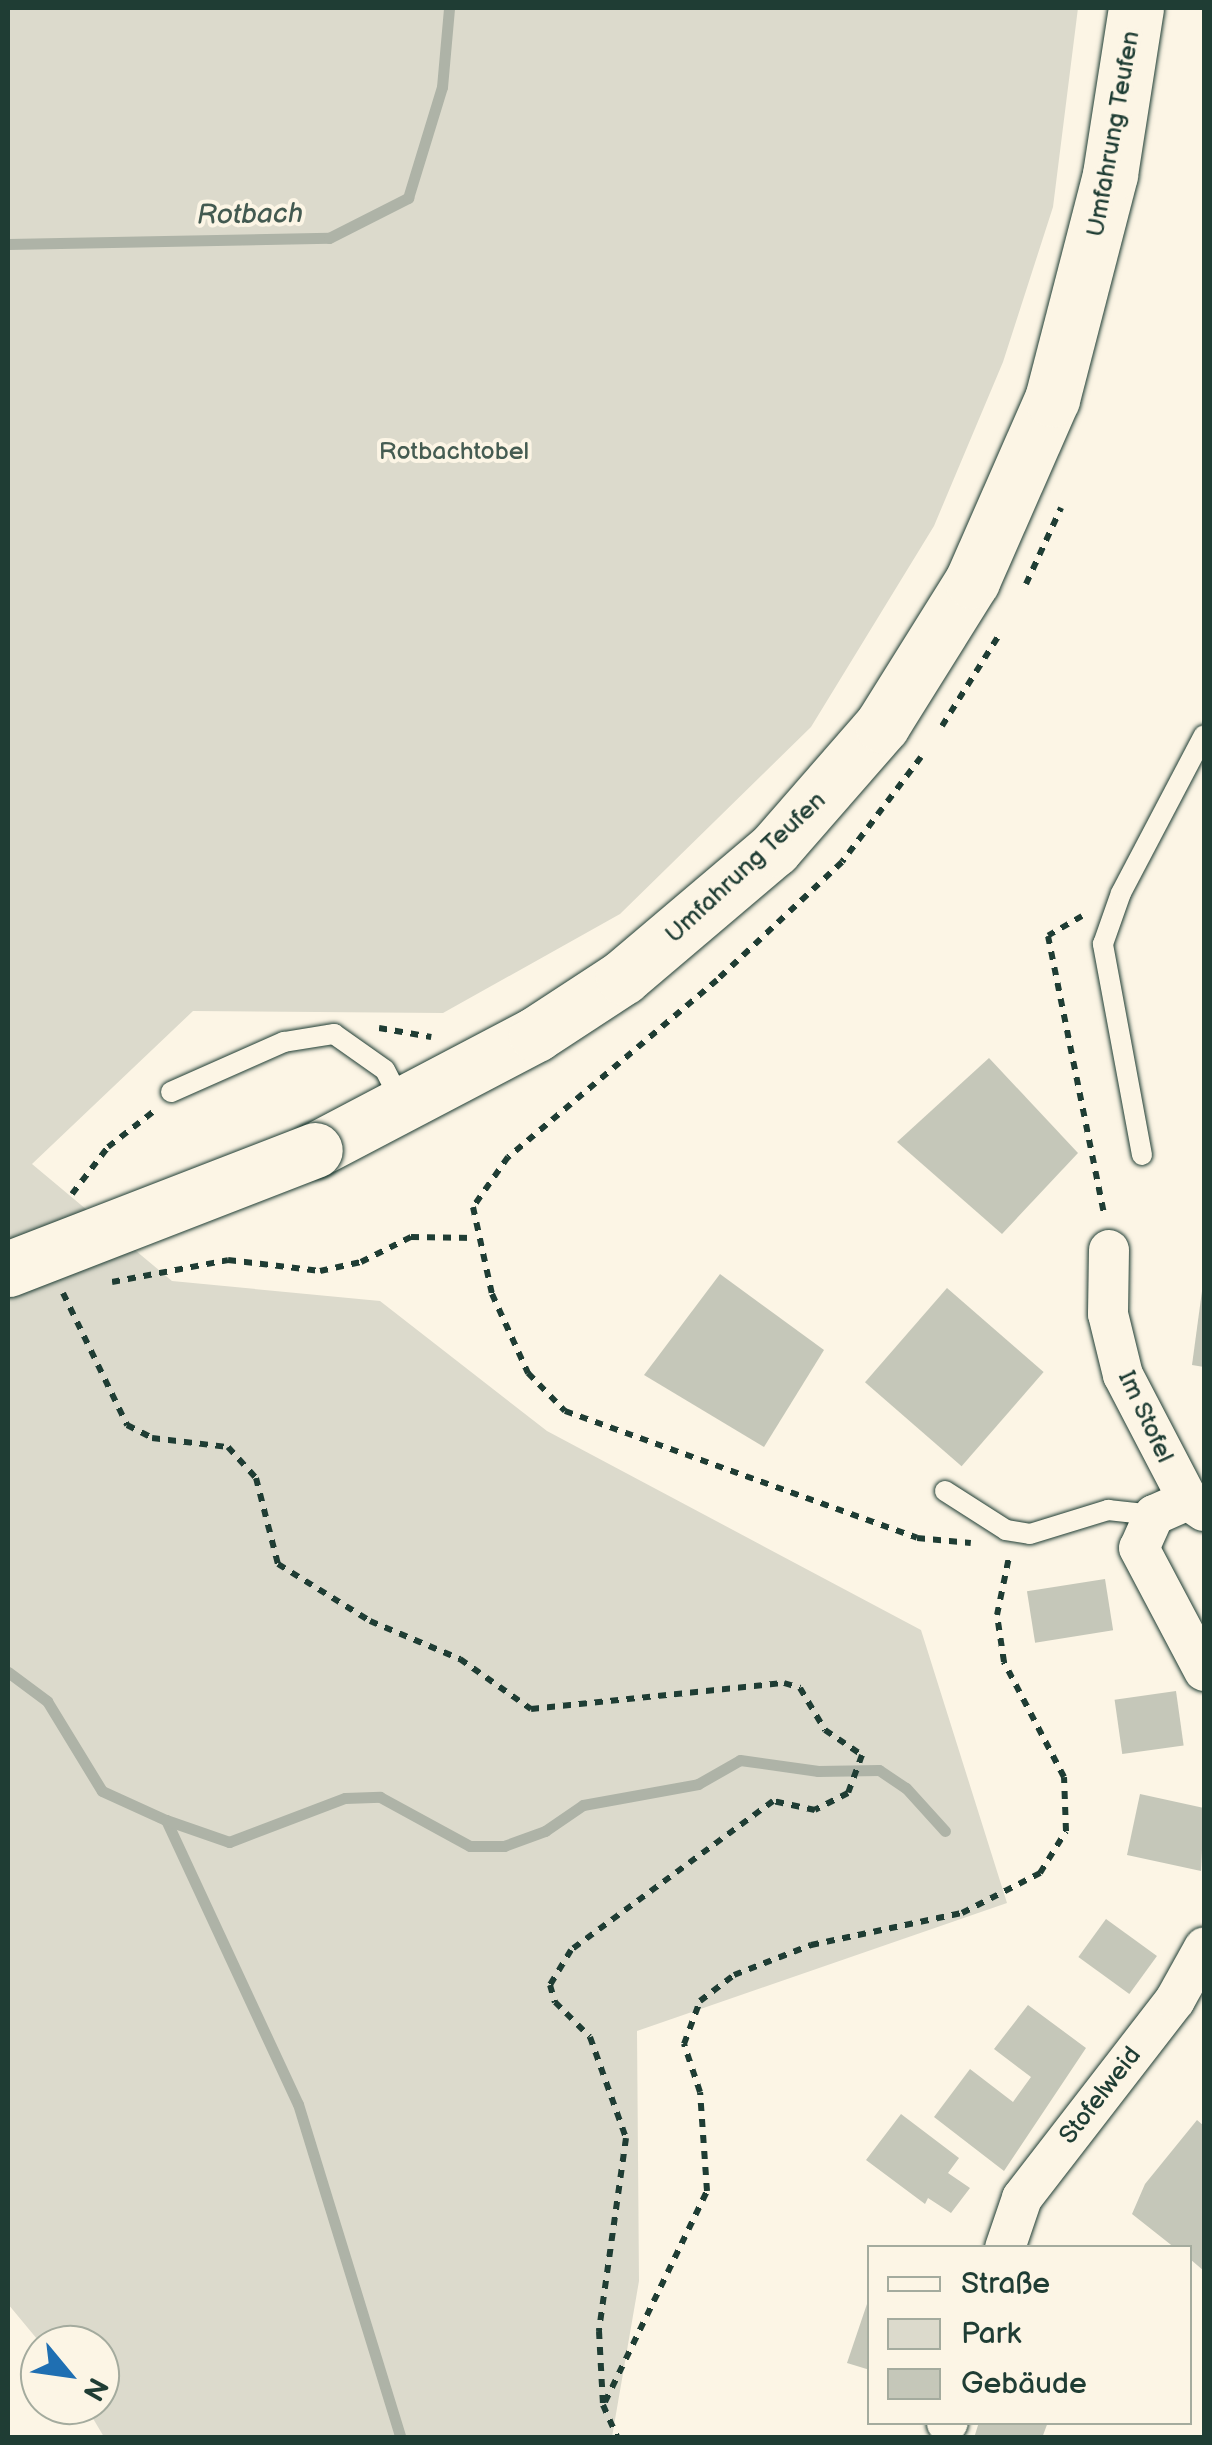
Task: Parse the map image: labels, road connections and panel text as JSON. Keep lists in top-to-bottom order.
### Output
{
  "streets": {
    "main road": ["Umfahrung Teufen"],
    "street": ["Im Stofel", "Stofelweid"]
  },
  "water": ["Rotbach"],
  "parks": ["Rotbachtobel"],
  "legend": ["Straße", "Park", "Gebäude"],
  "north": "bottom right"
}
